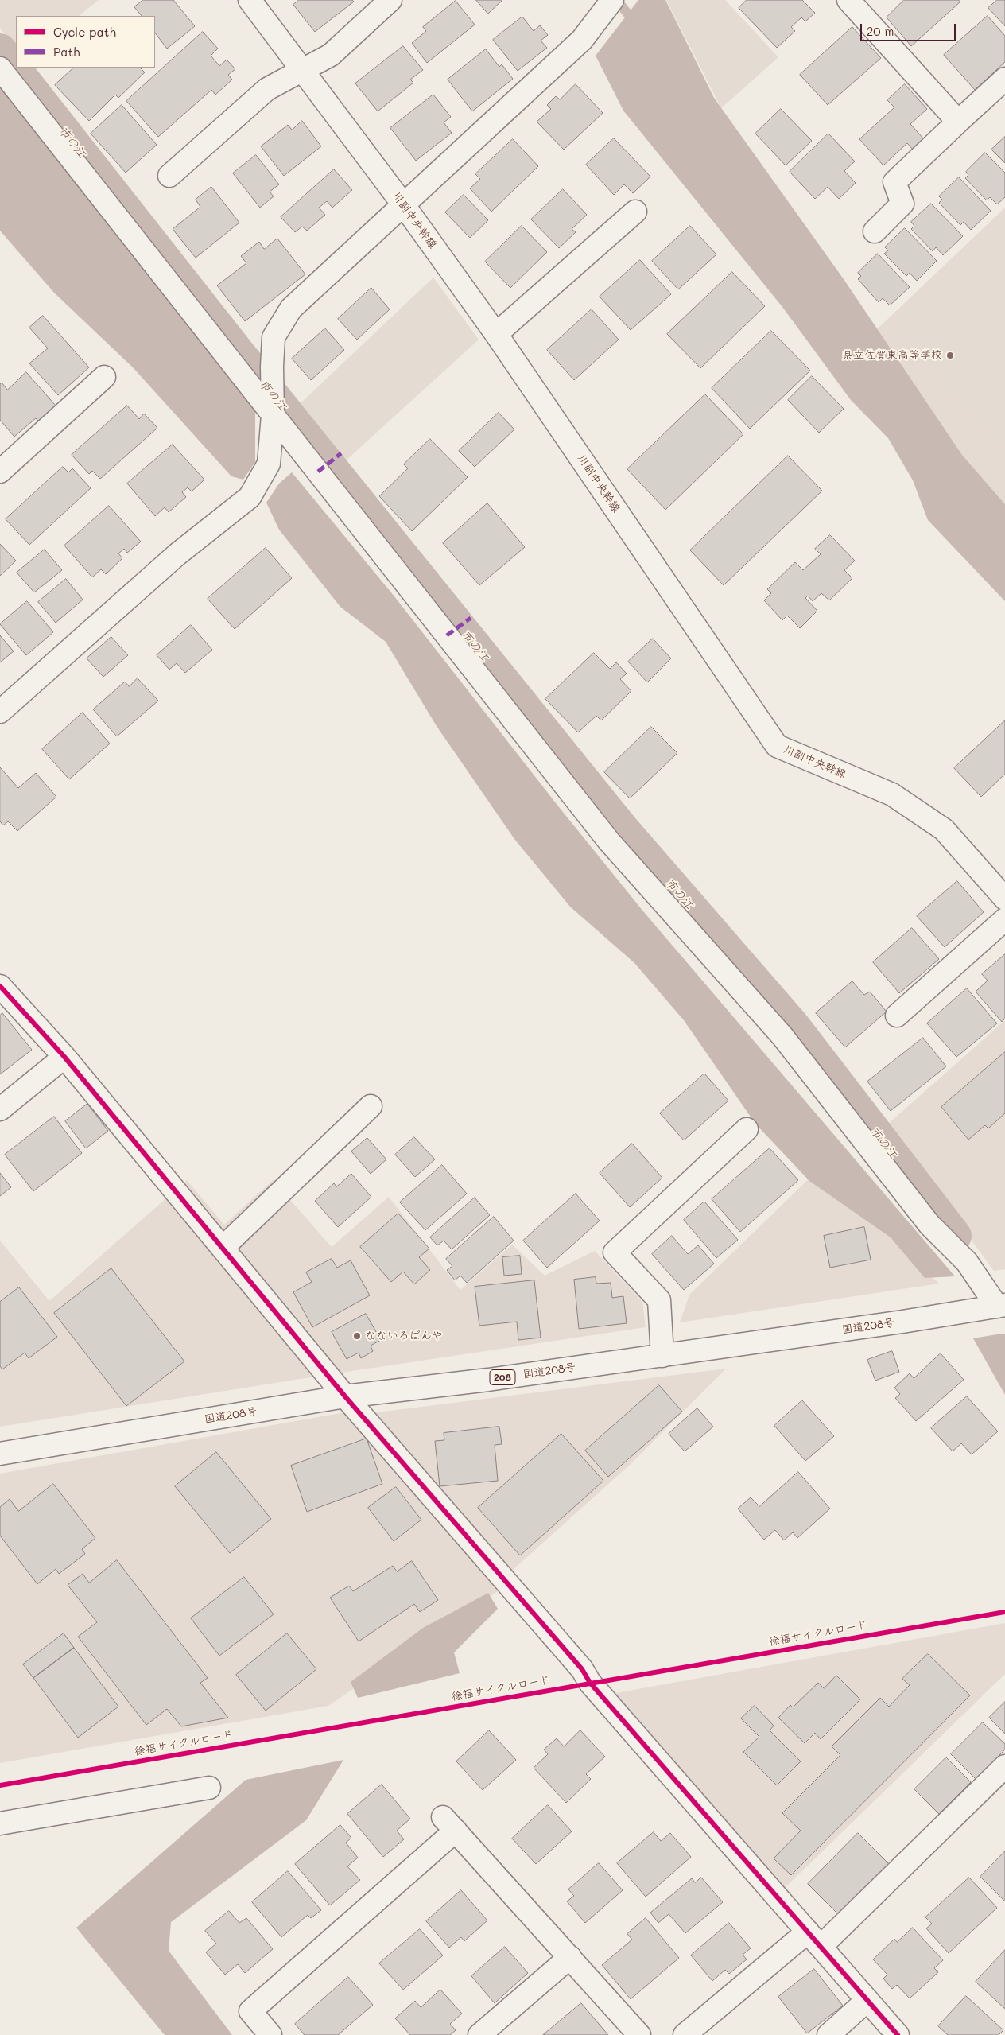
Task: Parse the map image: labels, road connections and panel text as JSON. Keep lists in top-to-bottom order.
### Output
{
  "streets": {
    "main road": ["川副中央幹線", "国道208号", "208"],
    "cycle path": ["徐福サイクルロード"]
  },
  "water": ["市の江"],
  "places": ["県立佐賀東高等学校", "なないろぱんや"],
  "legend": ["Cycle path", "Path"],
  "scale_bar": "20 m"
}
